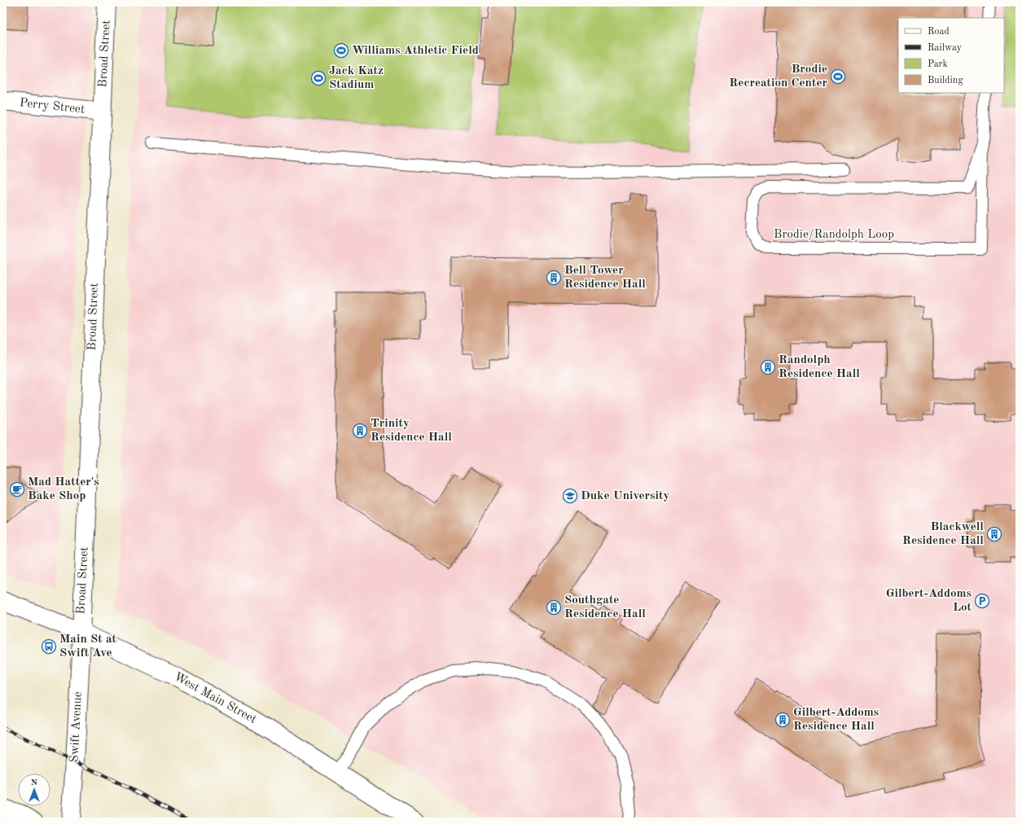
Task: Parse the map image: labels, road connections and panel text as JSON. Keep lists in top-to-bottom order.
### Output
{
  "streets": {
    "street": [
      "Broad Street",
      "Perry Street",
      "West Main Street",
      "Swift Avenue"
    ],
    "lane": ["Brodie/Randolph Loop"]
  },
  "crossings": [
    ["Broad Street", "Perry Street"],
    ["Broad Street", "West Main Street"],
    ["Broad Street", "Swift Avenue"],
    ["West Main Street", "Swift Avenue"]
  ],
  "places": {
    "sports": ["Williams Athletic Field", "Brodie Recreation Center", "Jack Katz Stadium"],
    "building": [
      "Bell Tower Residence Hall",
      "Randolph Residence Hall",
      "Trinity Residence Hall",
      "Blackwell Residence Hall",
      "Southgate Residence Hall",
      "Gilbert-Addoms Residence Hall"
    ],
    "cafe": ["Mad Hatter's Bake Shop"],
    "school or university": ["Duke University"],
    "parking": ["Gilbert-Addoms Lot"],
    "bus stop": ["Main St at Swift Ave"]
  },
  "legend": [
    "Road",
    "Railway",
    "Park",
    "Building"
  ],
  "north": "top"
}
